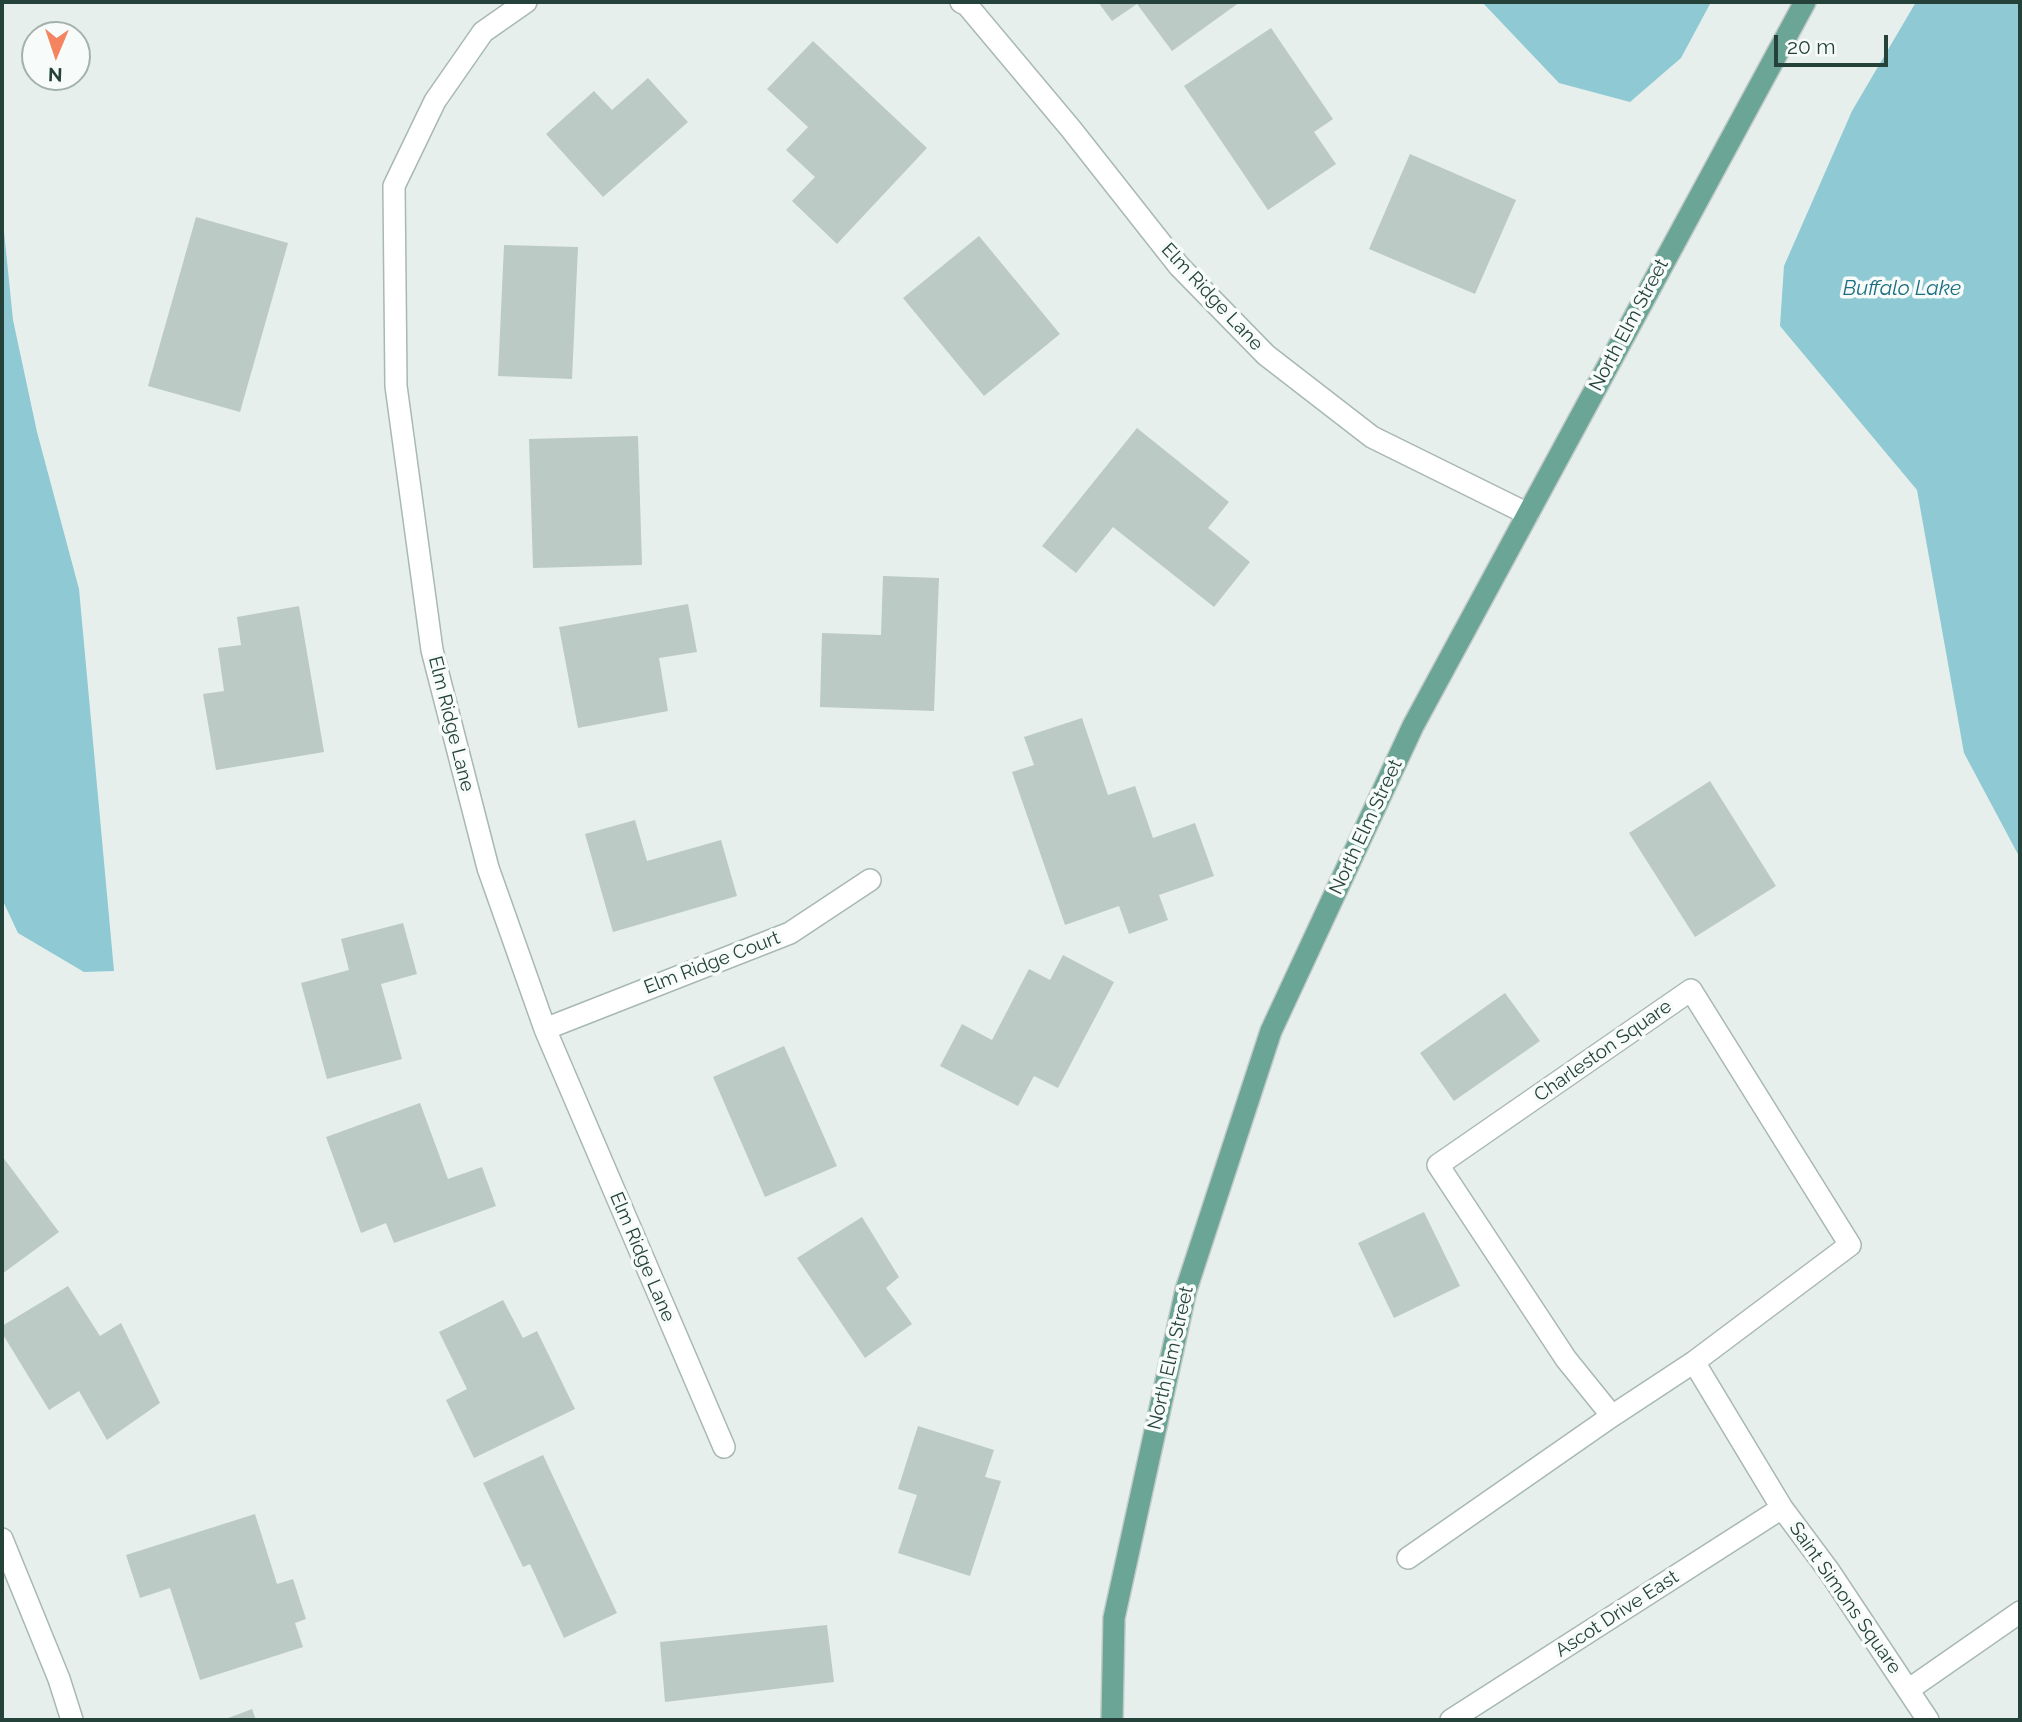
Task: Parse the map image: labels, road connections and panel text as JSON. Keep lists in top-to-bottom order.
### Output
{
  "streets": {
    "main road": ["North Elm Street"],
    "street": [
      "Elm Ridge Lane",
      "Elm Ridge Court",
      "Charleston Square",
      "Saint Simons Square",
      "Ascot Drive East"
    ]
  },
  "crossings": [
    ["Elm Ridge Lane", "North Elm Street"],
    ["Elm Ridge Lane", "Elm Ridge Court"],
    ["Saint Simons Square", "Ascot Drive East"]
  ],
  "water": ["Buffalo Lake"],
  "scale_bar": "20 m",
  "north": "bottom"
}
